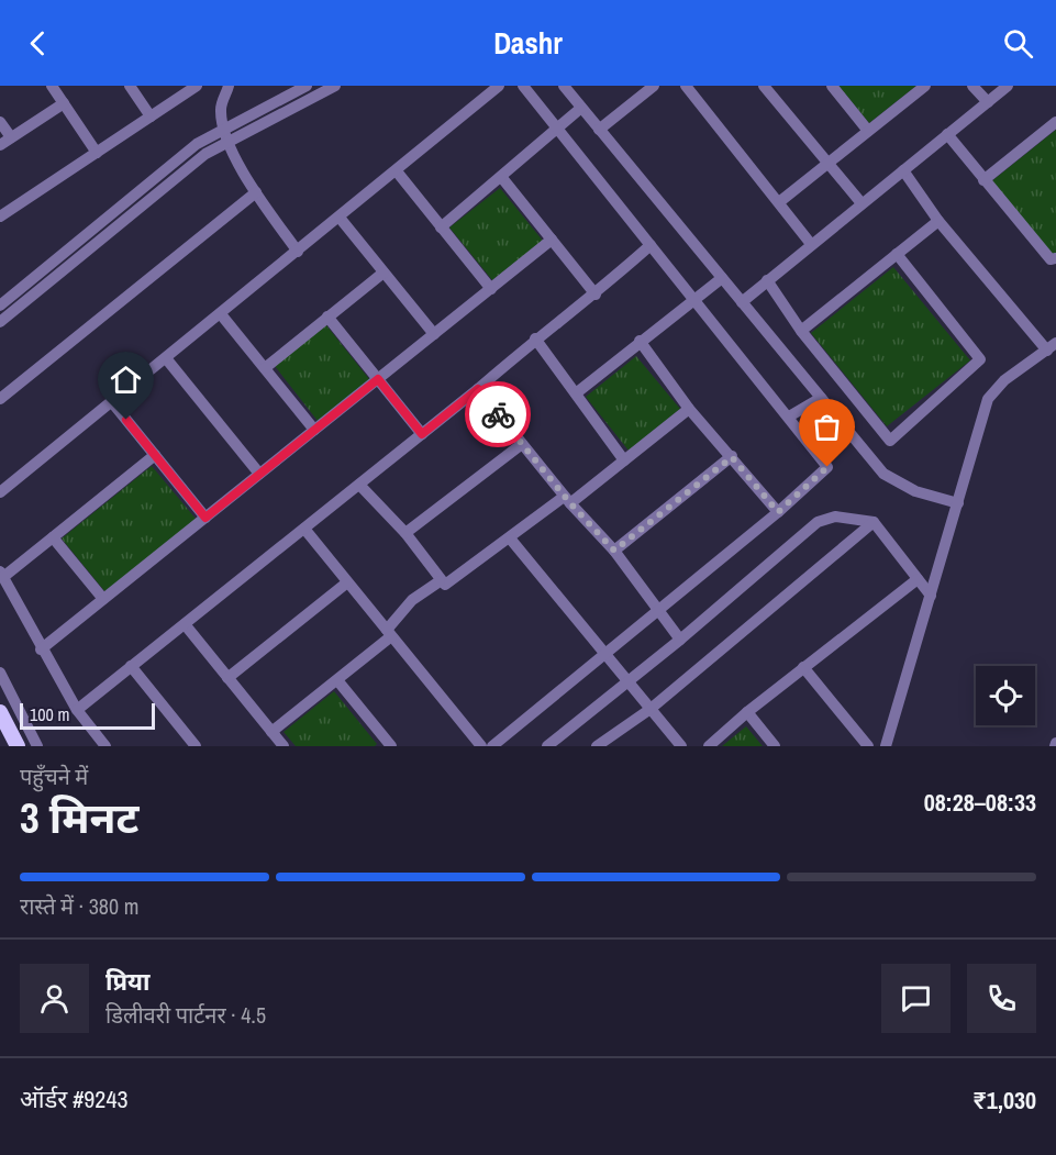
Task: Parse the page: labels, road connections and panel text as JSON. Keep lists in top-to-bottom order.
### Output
{
  "scale_bar": "100 m",
  "page": {
    "header": "Dashr",
    "scale": "100 m",
    "heading": ["3 मिनट", "पहुँचने में", "08:28–08:33"],
    "panel": [
      "प्रिया",
      "डिलीवरी पार्टनर · 4.5",
      "ऑर्डर #9243",
      "₹1,030"
    ],
    "bar": "रास्ते में · 380 m"
  }
}
